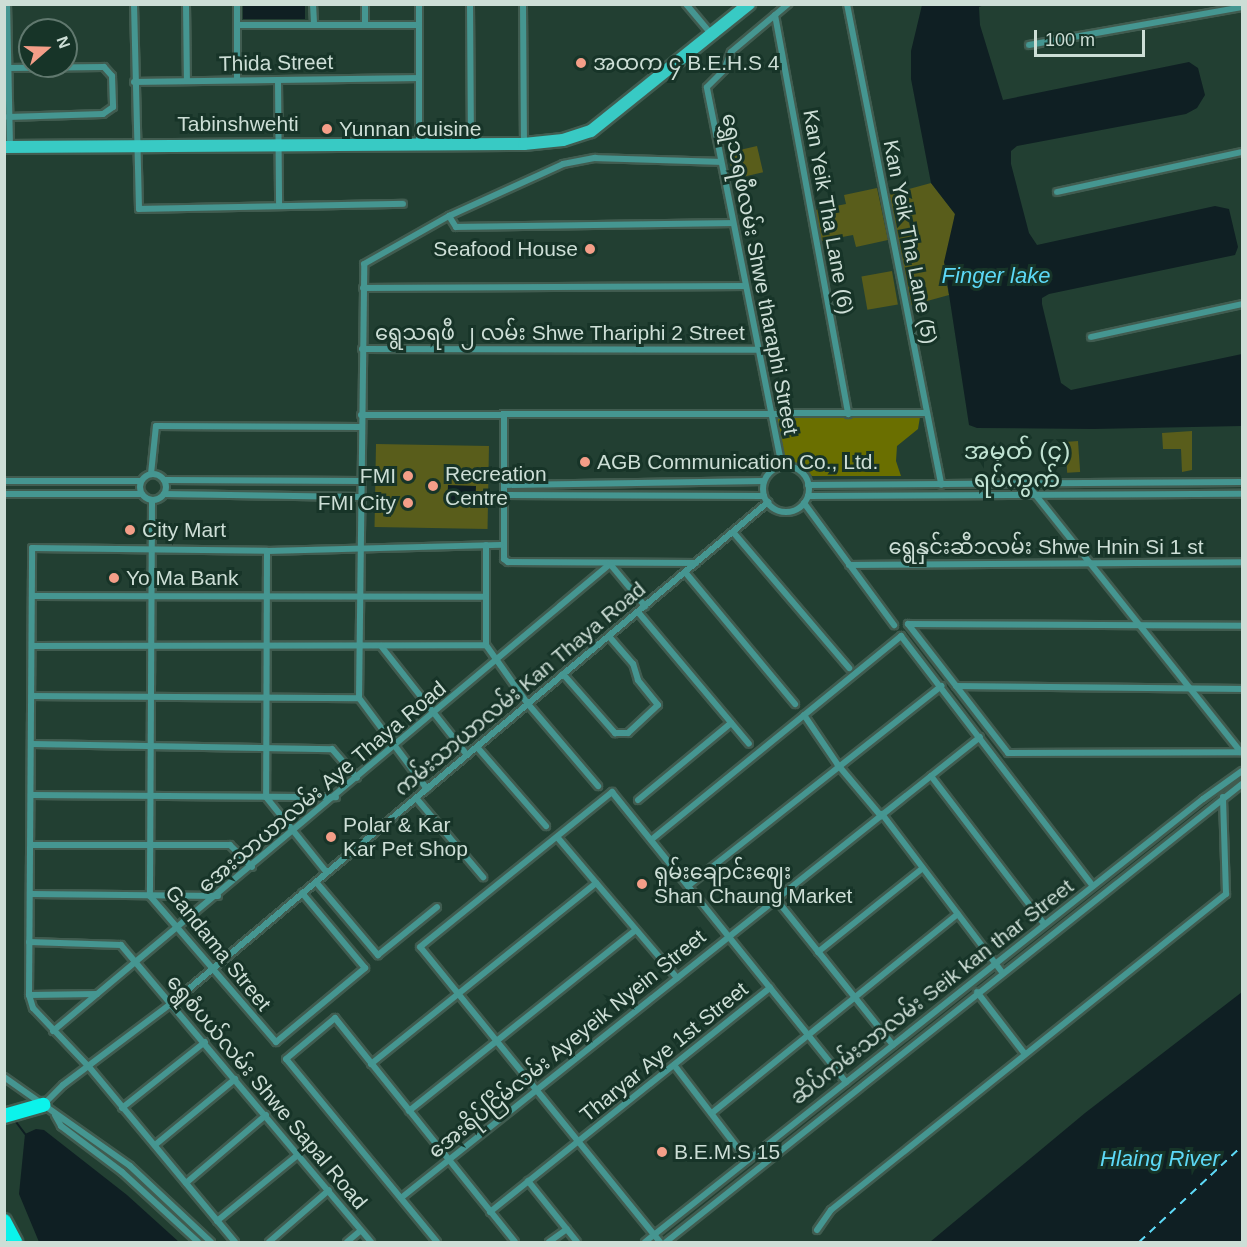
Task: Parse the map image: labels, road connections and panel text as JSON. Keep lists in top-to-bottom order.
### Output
{
  "streets": {
    "main road": ["Tabinshwehti"],
    "street": [
      "Thida Street",
      "Kan Yeik Tha Lane (6)",
      "Kan Yeik Tha Lane (5)",
      "ရွှေသရဖီလမ်း Shwe tharaphi Street",
      "ရွေသရဖီ ၂ လမ်း Shwe Thariphi 2 Street",
      "ရွေနှင်းဆီ၁လမ်း Shwe Hnin Si 1 st",
      "ကမ်းသာယာလမ်း Kan Thaya Road",
      "အေးသာယာလမ်း Aye Thaya Road",
      "Gandama Street",
      "ဆိပ်ကမ်းသာလမ်း Seik kan thar Street",
      "အေးရိပ်ငြိမ်လမ်း Ayeyeik Nyein Street",
      "Tharyar Aye 1st Street",
      "ရွေစံပယ်လမ်း Shwe Sapal Road"
    ]
  },
  "crossings": [
    ["Kan Yeik Tha Lane (6)", "ရွှေသရဖီလမ်း Shwe tharaphi Street"],
    ["ရွှေသရဖီလမ်း Shwe tharaphi Street", "ရွေသရဖီ ၂ လမ်း Shwe Thariphi 2 Street"],
    ["ရွှေသရဖီလမ်း Shwe tharaphi Street", "ကမ်းသာယာလမ်း Kan Thaya Road"],
    ["ကမ်းသာယာလမ်း Kan Thaya Road", "Gandama Street"],
    ["ကမ်းသာယာလမ်း Kan Thaya Road", "ရွေစံပယ်လမ်း Shwe Sapal Road"],
    ["အေးသာယာလမ်း Aye Thaya Road", "Gandama Street"],
    ["အေးသာယာလမ်း Aye Thaya Road", "ရွေစံပယ်လမ်း Shwe Sapal Road"]
  ],
  "districts": ["အမှတ် (၄) ရပ်ကွက်"],
  "water": ["Finger lake", "Hlaing River"],
  "places": [
    "အထက ၄ B.E.H.S 4",
    "Yunnan cuisine",
    "Seafood House",
    "AGB Communication Co., Ltd.",
    "FMI",
    "Recreation Centre",
    "FMI City",
    "City Mart",
    "Yo Ma Bank",
    "Polar & Kar Kar Pet Shop",
    "ရှမ်းချောင်းဈေး Shan Chaung Market",
    "B.E.M.S 15"
  ],
  "scale_bar": "100 m",
  "north": "right"
}
